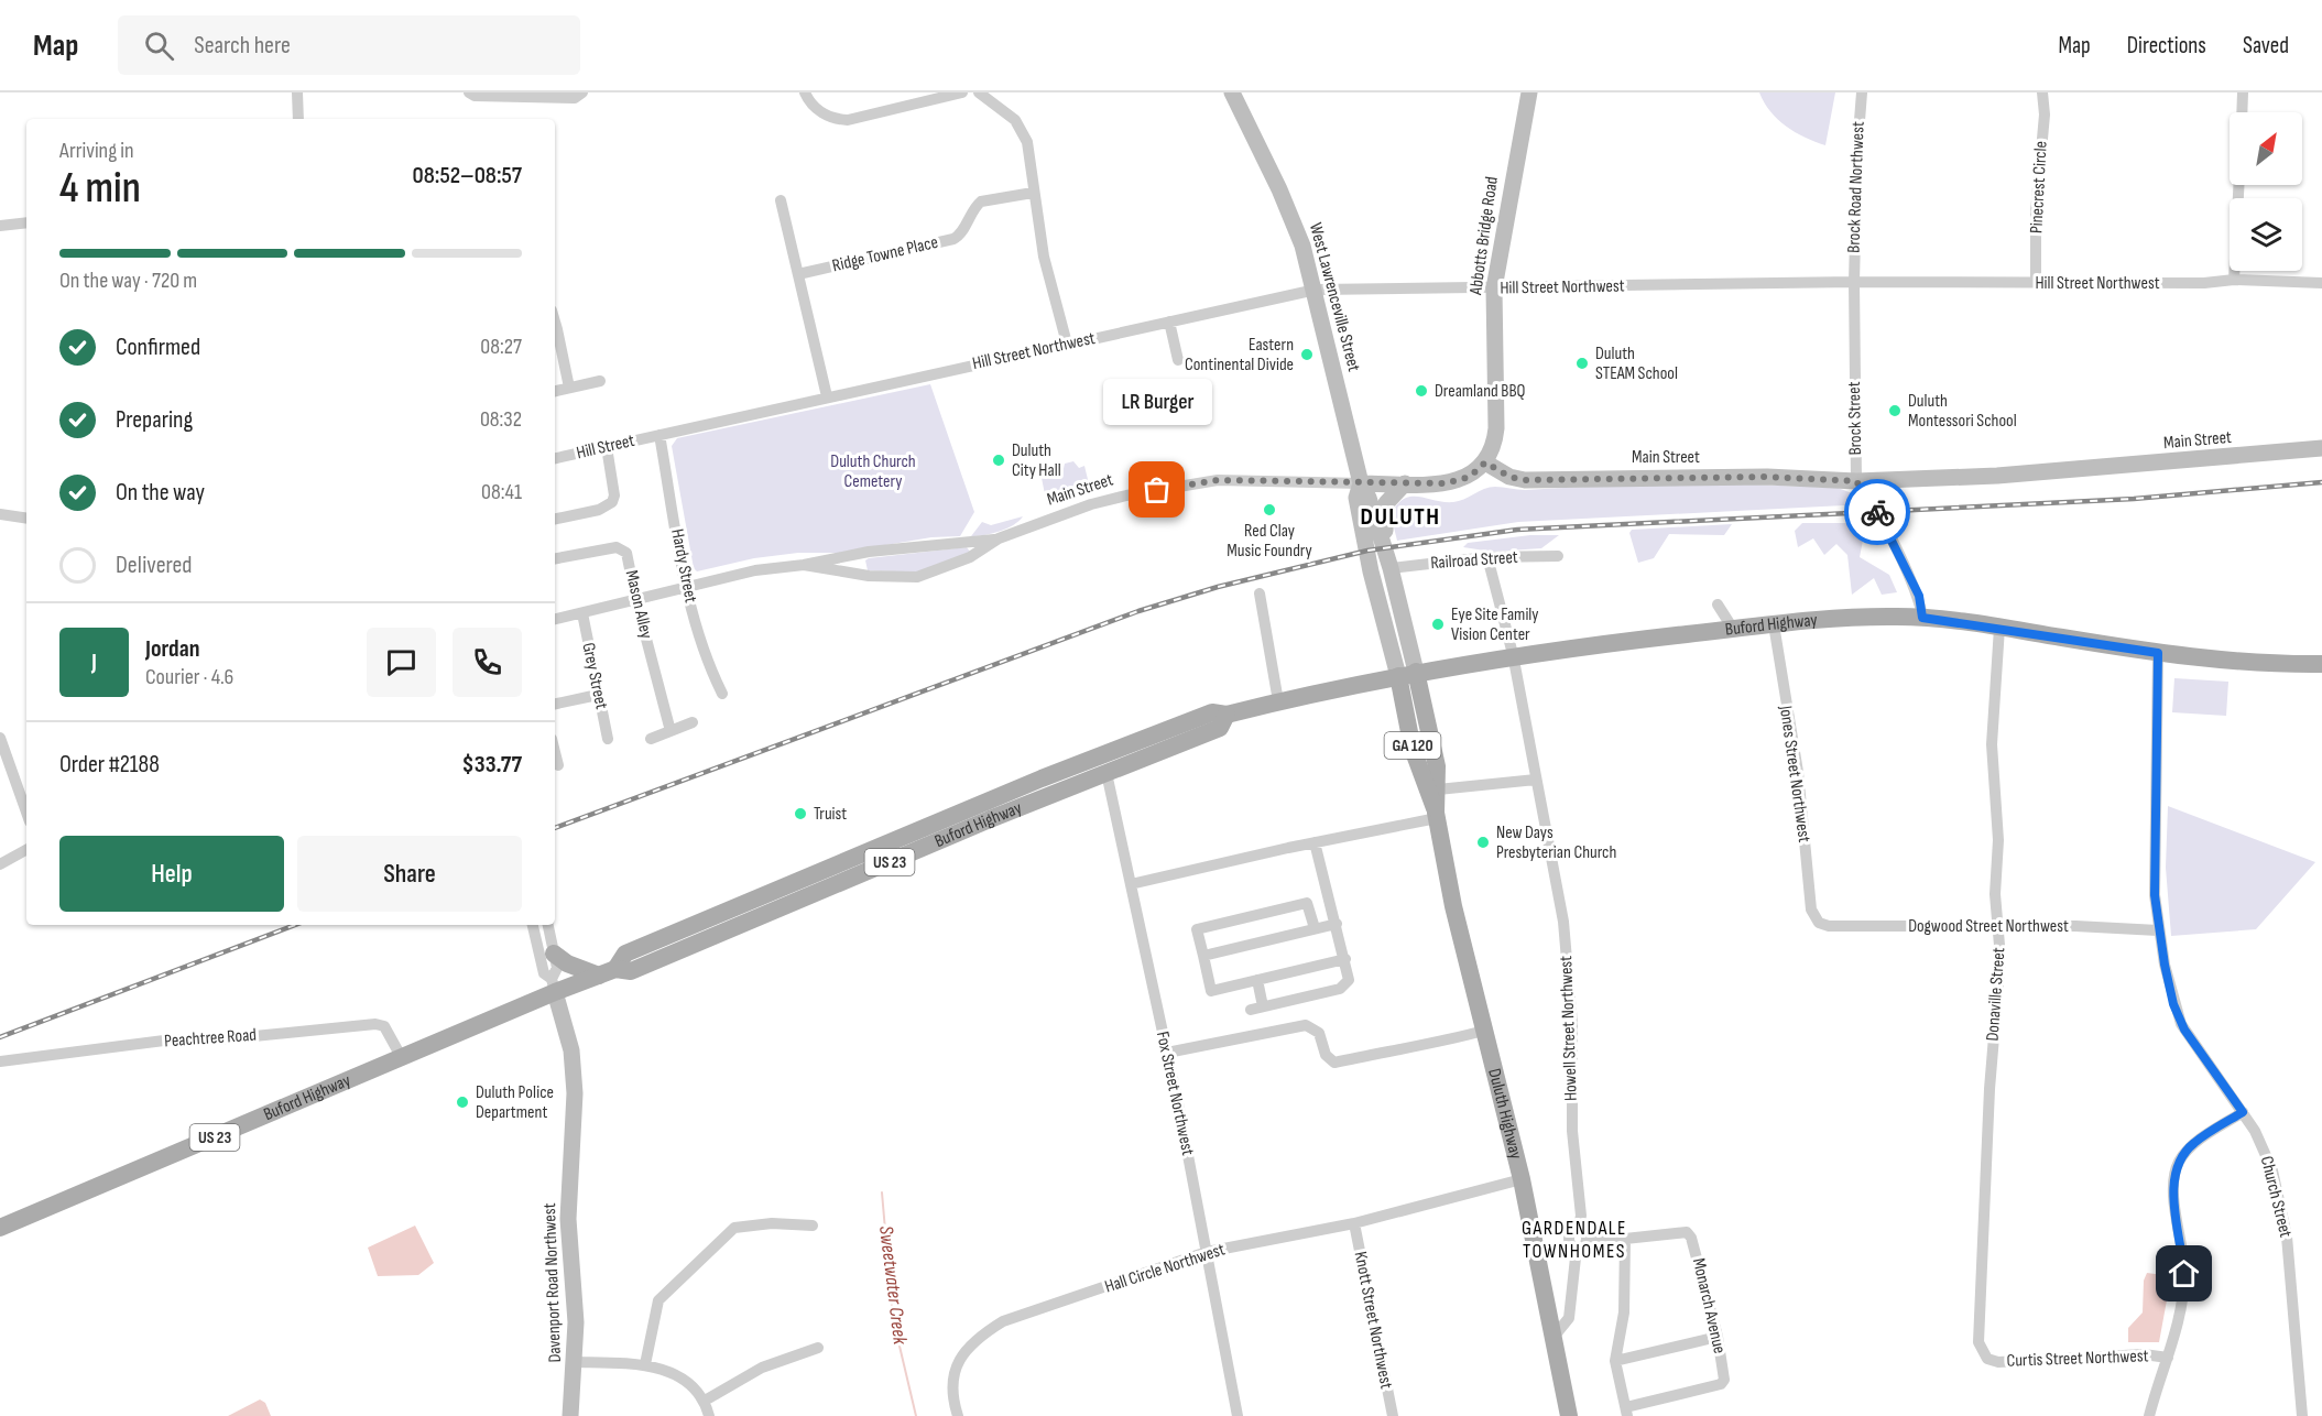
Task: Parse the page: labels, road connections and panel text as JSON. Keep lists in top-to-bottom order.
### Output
{
  "streets": {
    "main road": [
      "Buford Highway",
      "GA 120",
      "US 23",
      "Duluth Highway"
    ],
    "street": [
      "Brock Road Northwest",
      "Pinecrest Circle",
      "Abbotts Bridge Road",
      "Ridge Towne Place",
      "Hill Street Northwest",
      "West Lawrenceville Street",
      "Brock Street",
      "Main Street",
      "Hill Street",
      "Railroad Street",
      "Hardy Street",
      "Mason Alley",
      "Grey Street",
      "Jones Street Northwest",
      "Dogwood Street Northwest",
      "Donaville Street",
      "Howell Street Northwest",
      "Peachtree Road",
      "Fox Street Northwest",
      "Church Street",
      "Hall Circle Northwest",
      "Davenport Road Northwest",
      "Monarch Avenue",
      "Knott Street Northwest",
      "Curtis Street Northwest"
    ]
  },
  "crossings": [
    ["Brock Road Northwest", "Hill Street Northwest"],
    ["Brock Road Northwest", "Brock Street"],
    ["Pinecrest Circle", "Hill Street Northwest"],
    ["Abbotts Bridge Road", "Hill Street Northwest"],
    ["Abbotts Bridge Road", "Main Street"],
    ["Hill Street Northwest", "West Lawrenceville Street"],
    ["Hill Street Northwest", "Brock Street"],
    ["Hill Street Northwest", "Hill Street"],
    ["Hill Street Northwest", "Hardy Street"],
    ["West Lawrenceville Street", "Main Street"],
    ["West Lawrenceville Street", "Railroad Street"],
    ["West Lawrenceville Street", "Buford Highway"],
    ["West Lawrenceville Street", "Duluth Highway"],
    ["Brock Street", "Main Street"],
    ["Brock Street", "Buford Highway"],
    ["Hill Street", "Hardy Street"],
    ["Railroad Street", "Howell Street Northwest"],
    ["Buford Highway", "Jones Street Northwest"],
    ["Buford Highway", "Donaville Street"],
    ["Buford Highway", "Howell Street Northwest"],
    ["Buford Highway", "Peachtree Road"],
    ["Buford Highway", "Fox Street Northwest"],
    ["Buford Highway", "Duluth Highway"],
    ["Buford Highway", "Church Street"],
    ["Buford Highway", "Davenport Road Northwest"],
    ["Jones Street Northwest", "Dogwood Street Northwest"],
    ["Dogwood Street Northwest", "Donaville Street"],
    ["Dogwood Street Northwest", "Church Street"],
    ["Donaville Street", "Curtis Street Northwest"],
    ["Howell Street Northwest", "Duluth Highway"],
    ["Howell Street Northwest", "Monarch Avenue"],
    ["Fox Street Northwest", "Hall Circle Northwest"],
    ["Duluth Highway", "Hall Circle Northwest"],
    ["Hall Circle Northwest", "Knott Street Northwest"]
  ],
  "districts": ["DULUTH", "GARDENDALE TOWNHOMES"],
  "water": ["Sweetwater Creek"],
  "parks": ["Duluth Church Cemetery"],
  "places": [
    "Eastern Continental Divide",
    "Duluth STEAM School",
    "Dreamland BBQ",
    "Duluth Montessori School",
    "Duluth City Hall",
    "LR Burger",
    "Red Clay Music Foundry",
    "Eye Site Family Vision Center",
    "Truist",
    "New Days Presbyterian Church",
    "Duluth Police Department"
  ],
  "north": "top right",
  "page": {
    "header": "Map",
    "search": "Search here",
    "nav": ["Map", "Directions", "Saved"],
    "heading": ["4 min", "Arriving in", "08:52–08:57"],
    "panel": [
      "Jordan",
      "Courier · 4.6",
      "Order #2188",
      "$33.77"
    ],
    "bar": "On the way · 720 m",
    "list": [
      ["Confirmed", "08:27"],
      ["Preparing", "08:32"],
      ["On the way", "08:41"],
      "Delivered"
    ],
    "bubble": "LR Burger",
    "round": "J",
    "buttons": ["Help", "Share"]
  }
}
